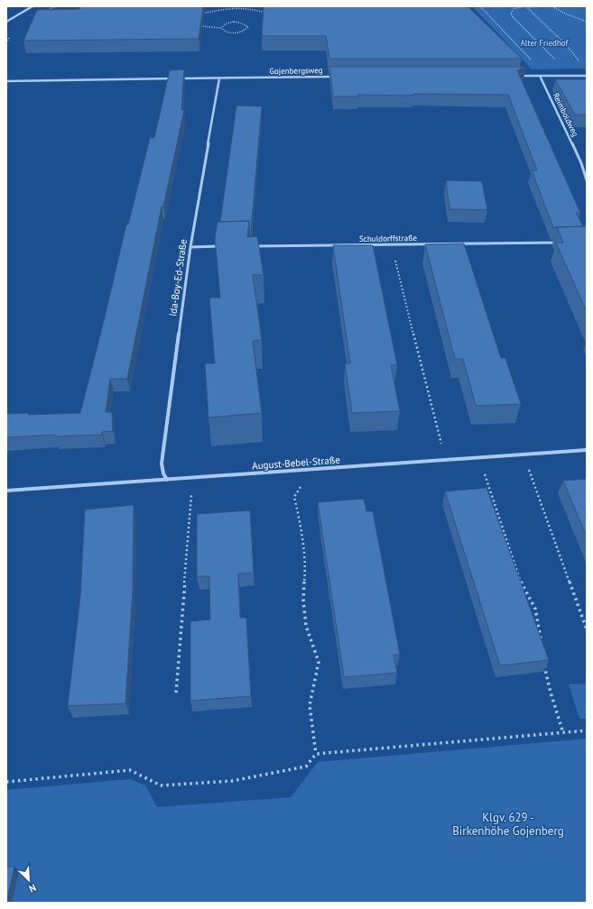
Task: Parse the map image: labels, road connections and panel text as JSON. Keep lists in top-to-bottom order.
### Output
{
  "streets": {
    "street": [
      "Gojenbergsweg",
      "Reimboldweg",
      "Schuldorffstraße",
      "Ida-Boy-Ed-Straße",
      "August-Bebel-Straße"
    ]
  },
  "crossings": [
    ["Gojenbergsweg", "Ida-Boy-Ed-Straße"],
    ["Ida-Boy-Ed-Straße", "August-Bebel-Straße"]
  ],
  "parks": ["Alter Friedhof", "Klgv. 629 - Birkenhöhe Gojenberg"],
  "north": "bottom right"
}
